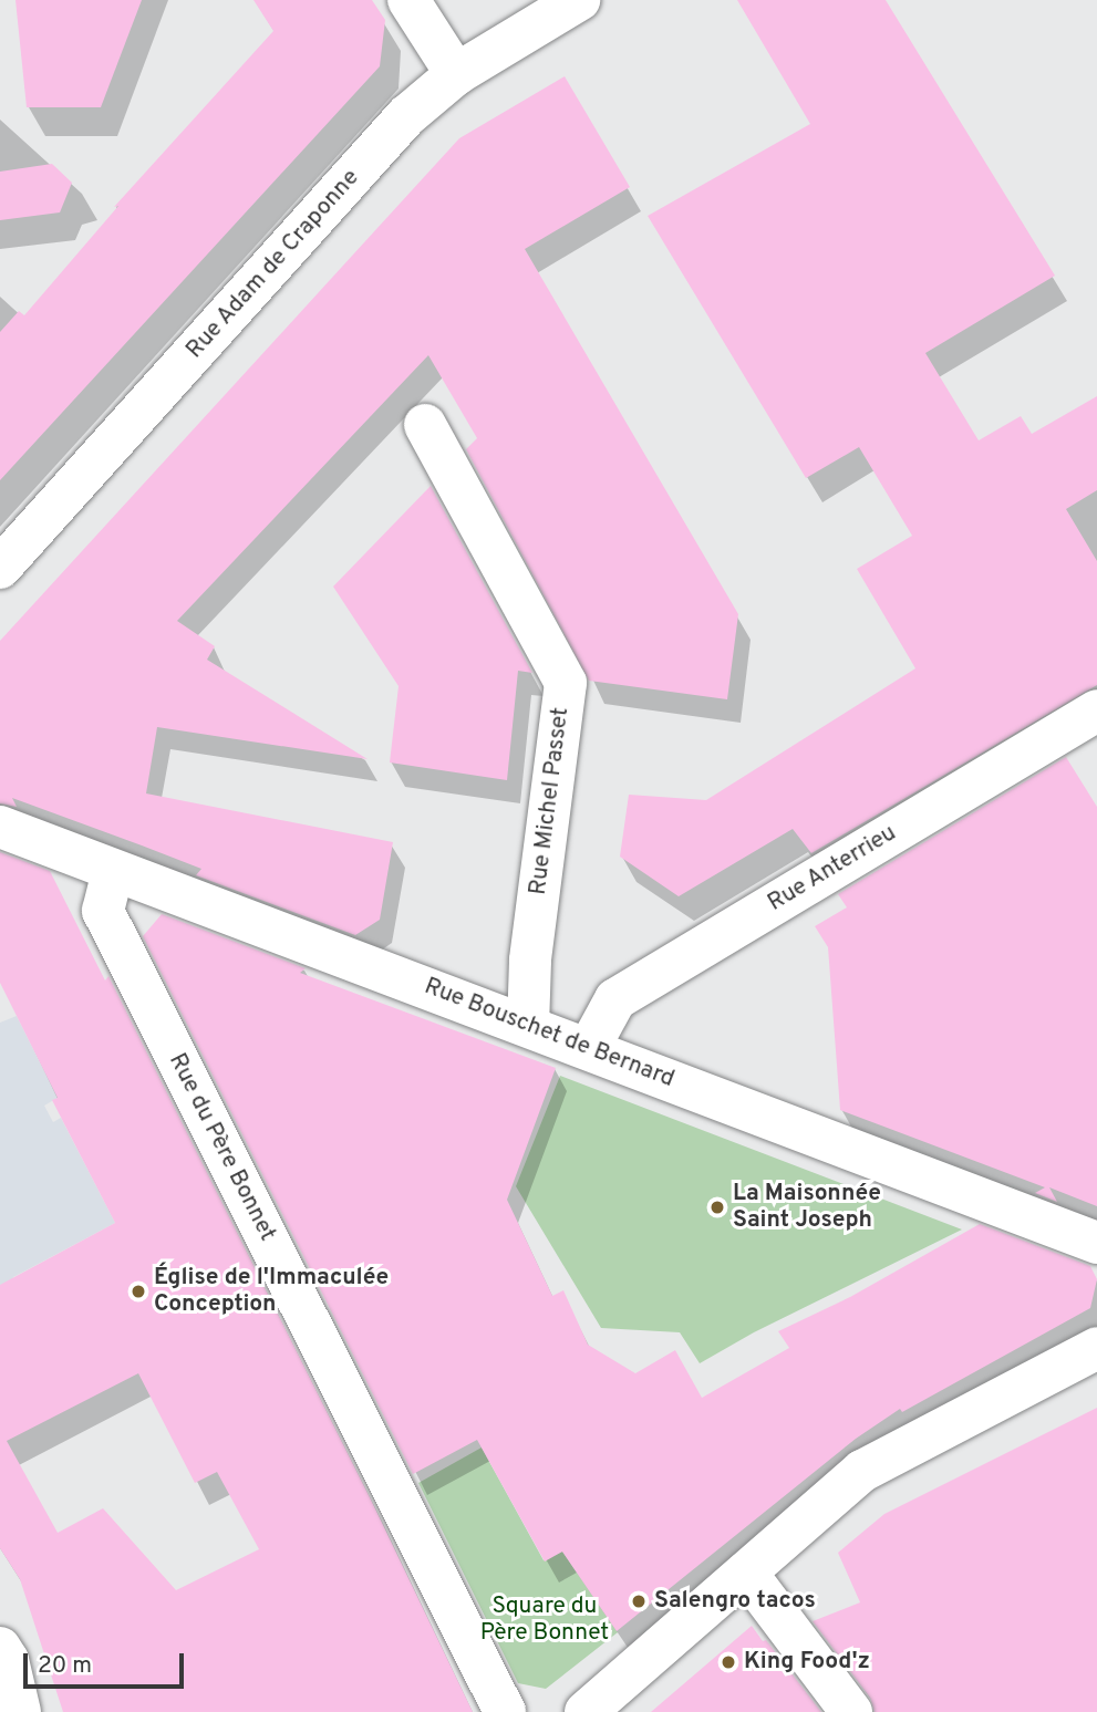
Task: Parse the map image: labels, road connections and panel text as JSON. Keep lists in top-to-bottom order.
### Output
{
  "streets": {
    "street": [
      "Rue Adam de Craponne",
      "Rue Michel Passet",
      "Rue Anterrieu",
      "Rue Bouschet de Bernard",
      "Rue du Père Bonnet"
    ]
  },
  "crossings": [
    ["Rue Michel Passet", "Rue Bouschet de Bernard"],
    ["Rue Anterrieu", "Rue Bouschet de Bernard"],
    ["Rue Bouschet de Bernard", "Rue du Père Bonnet"]
  ],
  "parks": ["Square du Père Bonnet"],
  "places": [
    "La Maisonnée Saint Joseph",
    "Église de l'Immaculée Conception",
    "Salengro tacos",
    "King Food'z"
  ],
  "scale_bar": "20 m"
}
